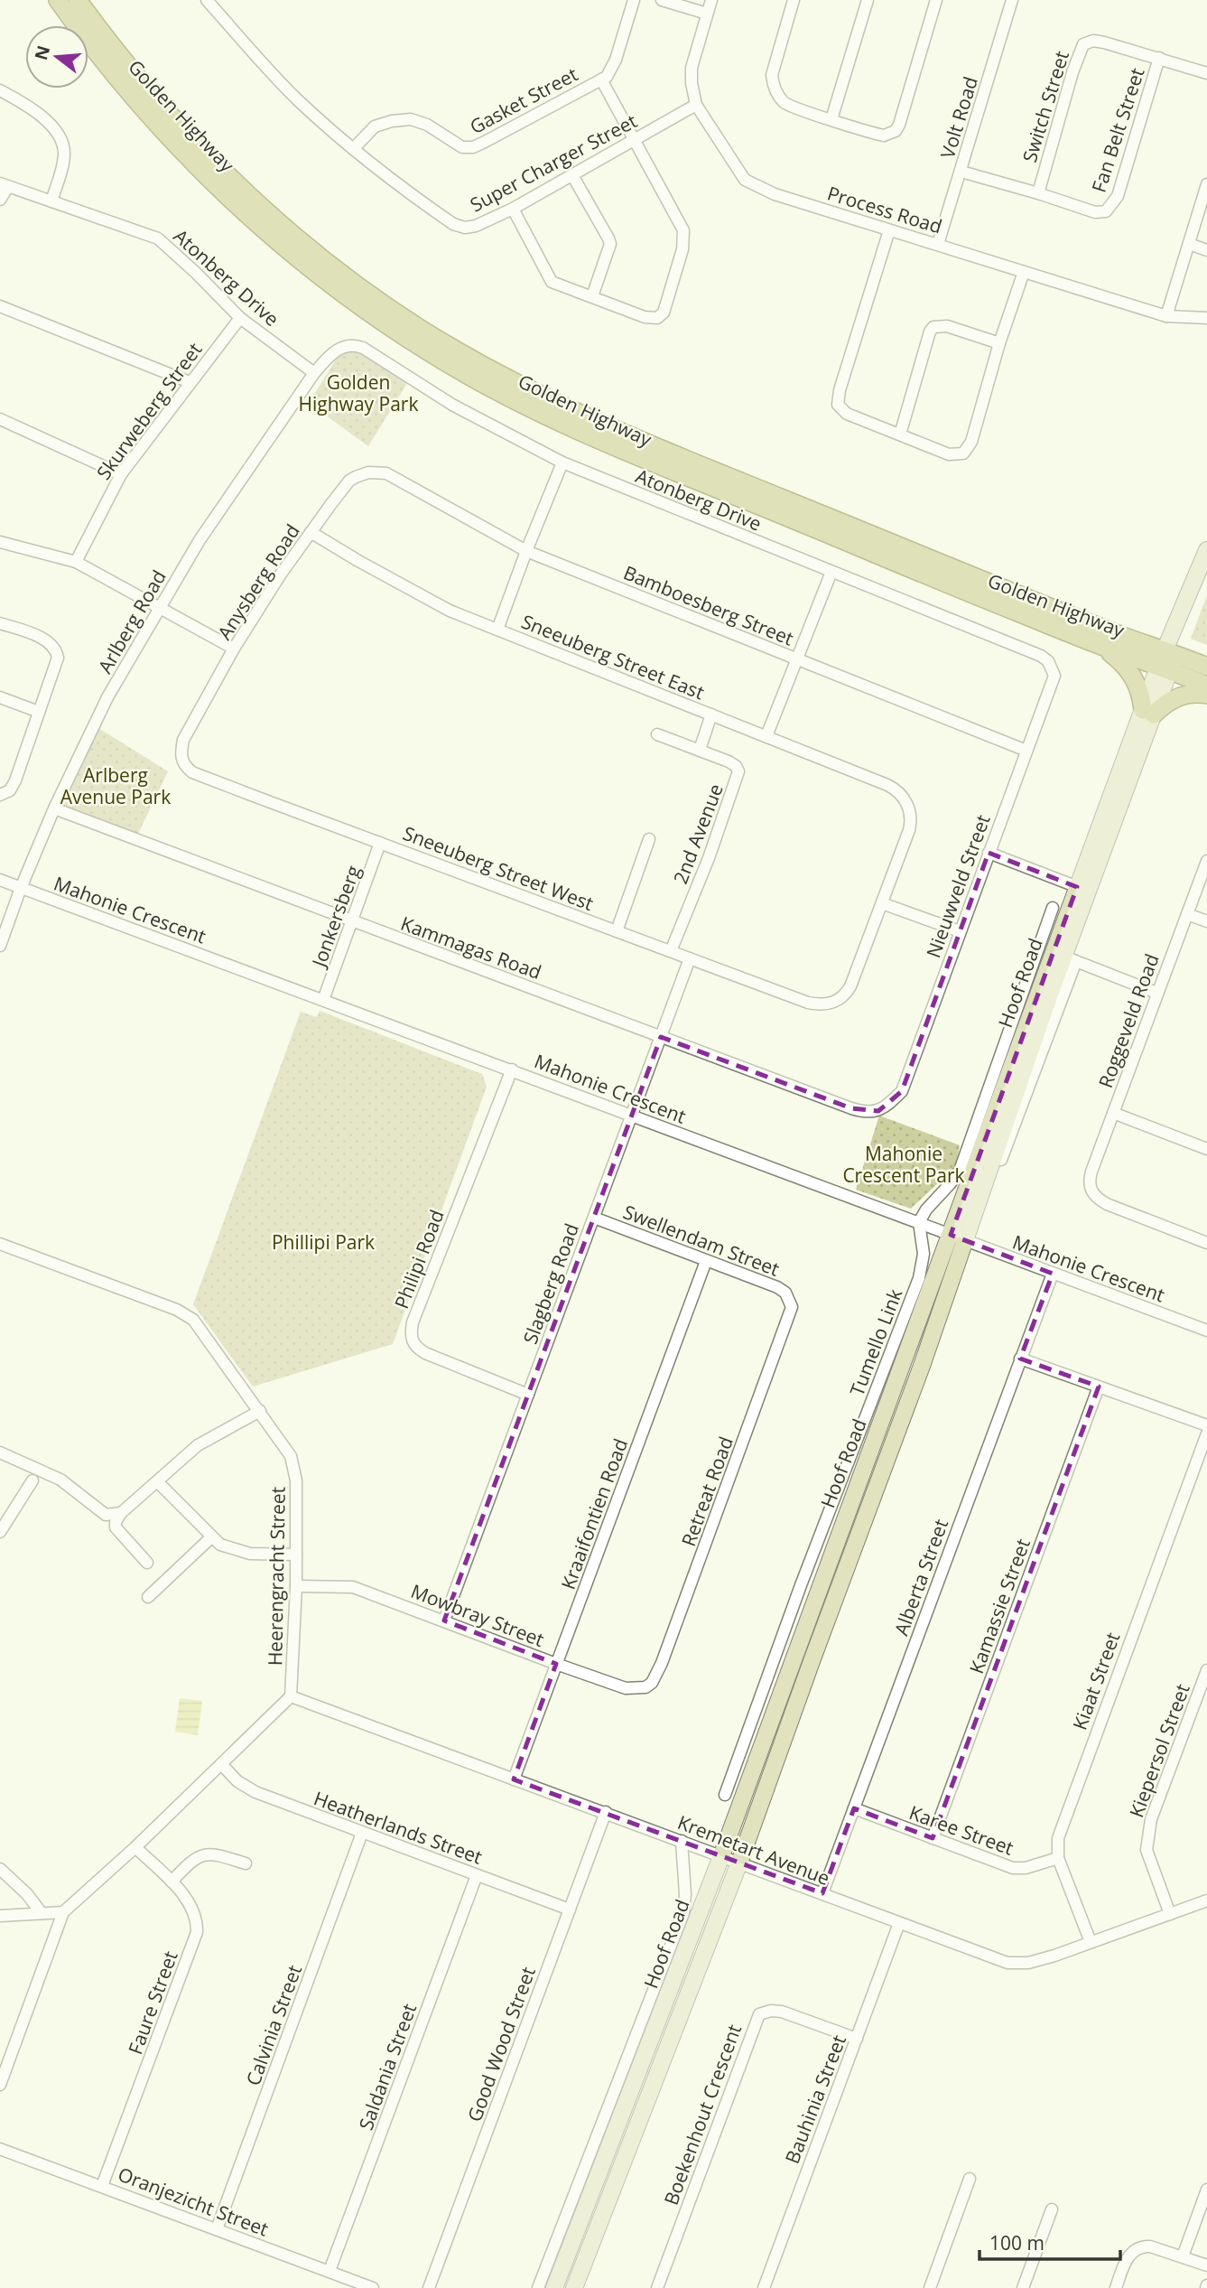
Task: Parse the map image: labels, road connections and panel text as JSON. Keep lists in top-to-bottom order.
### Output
{
  "streets": {
    "main road": ["Golden Highway", "Hoof Road"],
    "street": [
      "Gasket Street",
      "Switch Street",
      "Volt Road",
      "Fan Belt Street",
      "Super Charger Street",
      "Process Road",
      "Atonberg Drive",
      "Skurweberg Street",
      "Anysberg Road",
      "Bamboesberg Street",
      "Arlberg Road",
      "Sneeuberg Street East",
      "2nd Avenue",
      "Sneeuberg Street West",
      "Nieuwveld Street",
      "Mahonie Crescent",
      "Jonkersberg",
      "Kammagas Road",
      "Roggeveld Road",
      "Swellendam Street",
      "Philipi Road",
      "Slagberg Road",
      "Tumello Link",
      "Retreat Road",
      "Kraaifontien Road",
      "Heerengracht Street",
      "Alberta Street",
      "Kamassie Street",
      "Mowbray Street",
      "Kiaat Street",
      "Kiepersol Street",
      "Heatherlands Street",
      "Karee Street",
      "Kremetart Avenue",
      "Faure Street",
      "Calvinia Street",
      "Good Wood Street",
      "Saldania Street",
      "Bauhinia Street",
      "Boekenhout Crescent",
      "Oranjezicht Street"
    ]
  },
  "crossings": [
    ["Gasket Street", "Super Charger Street"],
    ["Switch Street", "Fan Belt Street"],
    ["Golden Highway", "Hoof Road"],
    ["Volt Road", "Fan Belt Street"],
    ["Volt Road", "Process Road"],
    ["Super Charger Street", "Process Road"],
    ["Atonberg Drive", "Skurweberg Street"],
    ["Atonberg Drive", "Arlberg Road"],
    ["Atonberg Drive", "Nieuwveld Street"],
    ["Anysberg Road", "Bamboesberg Street"],
    ["Anysberg Road", "Sneeuberg Street East"],
    ["Anysberg Road", "Sneeuberg Street West"],
    ["Bamboesberg Street", "Nieuwveld Street"],
    ["Arlberg Road", "Mahonie Crescent"],
    ["Arlberg Road", "Kammagas Road"],
    ["Sneeuberg Street East", "Sneeuberg Street West"],
    ["2nd Avenue", "Sneeuberg Street West"],
    ["Sneeuberg Street West", "Jonkersberg"],
    ["Sneeuberg Street West", "Slagberg Road"],
    ["Nieuwveld Street", "Kammagas Road"],
    ["Mahonie Crescent", "Jonkersberg"],
    ["Mahonie Crescent", "Hoof Road"],
    ["Mahonie Crescent", "Philipi Road"],
    ["Mahonie Crescent", "Slagberg Road"],
    ["Mahonie Crescent", "Tumello Link"],
    ["Mahonie Crescent", "Alberta Street"],
    ["Jonkersberg", "Kammagas Road"],
    ["Kammagas Road", "Slagberg Road"],
    ["Hoof Road", "Kremetart Avenue"],
    ["Swellendam Street", "Slagberg Road"],
    ["Swellendam Street", "Retreat Road"],
    ["Swellendam Street", "Kraaifontien Road"],
    ["Philipi Road", "Slagberg Road"],
    ["Slagberg Road", "Mowbray Street"],
    ["Retreat Road", "Mowbray Street"],
    ["Kraaifontien Road", "Mowbray Street"],
    ["Kraaifontien Road", "Kremetart Avenue"],
    ["Heerengracht Street", "Mowbray Street"],
    ["Heerengracht Street", "Kremetart Avenue"],
    ["Alberta Street", "Karee Street"],
    ["Alberta Street", "Kremetart Avenue"],
    ["Kamassie Street", "Karee Street"],
    ["Kiaat Street", "Karee Street"],
    ["Kiaat Street", "Kremetart Avenue"],
    ["Kiepersol Street", "Kremetart Avenue"],
    ["Heatherlands Street", "Calvinia Street"],
    ["Heatherlands Street", "Good Wood Street"],
    ["Heatherlands Street", "Saldania Street"],
    ["Kremetart Avenue", "Good Wood Street"],
    ["Kremetart Avenue", "Bauhinia Street"],
    ["Faure Street", "Oranjezicht Street"],
    ["Calvinia Street", "Oranjezicht Street"],
    ["Saldania Street", "Oranjezicht Street"],
    ["Bauhinia Street", "Boekenhout Crescent"]
  ],
  "parks": [
    "Golden Highway Park",
    "Arlberg Avenue Park",
    "Mahonie Crescent Park",
    "Phillipi Park"
  ],
  "scale_bar": "100 m",
  "north": "left"
}
